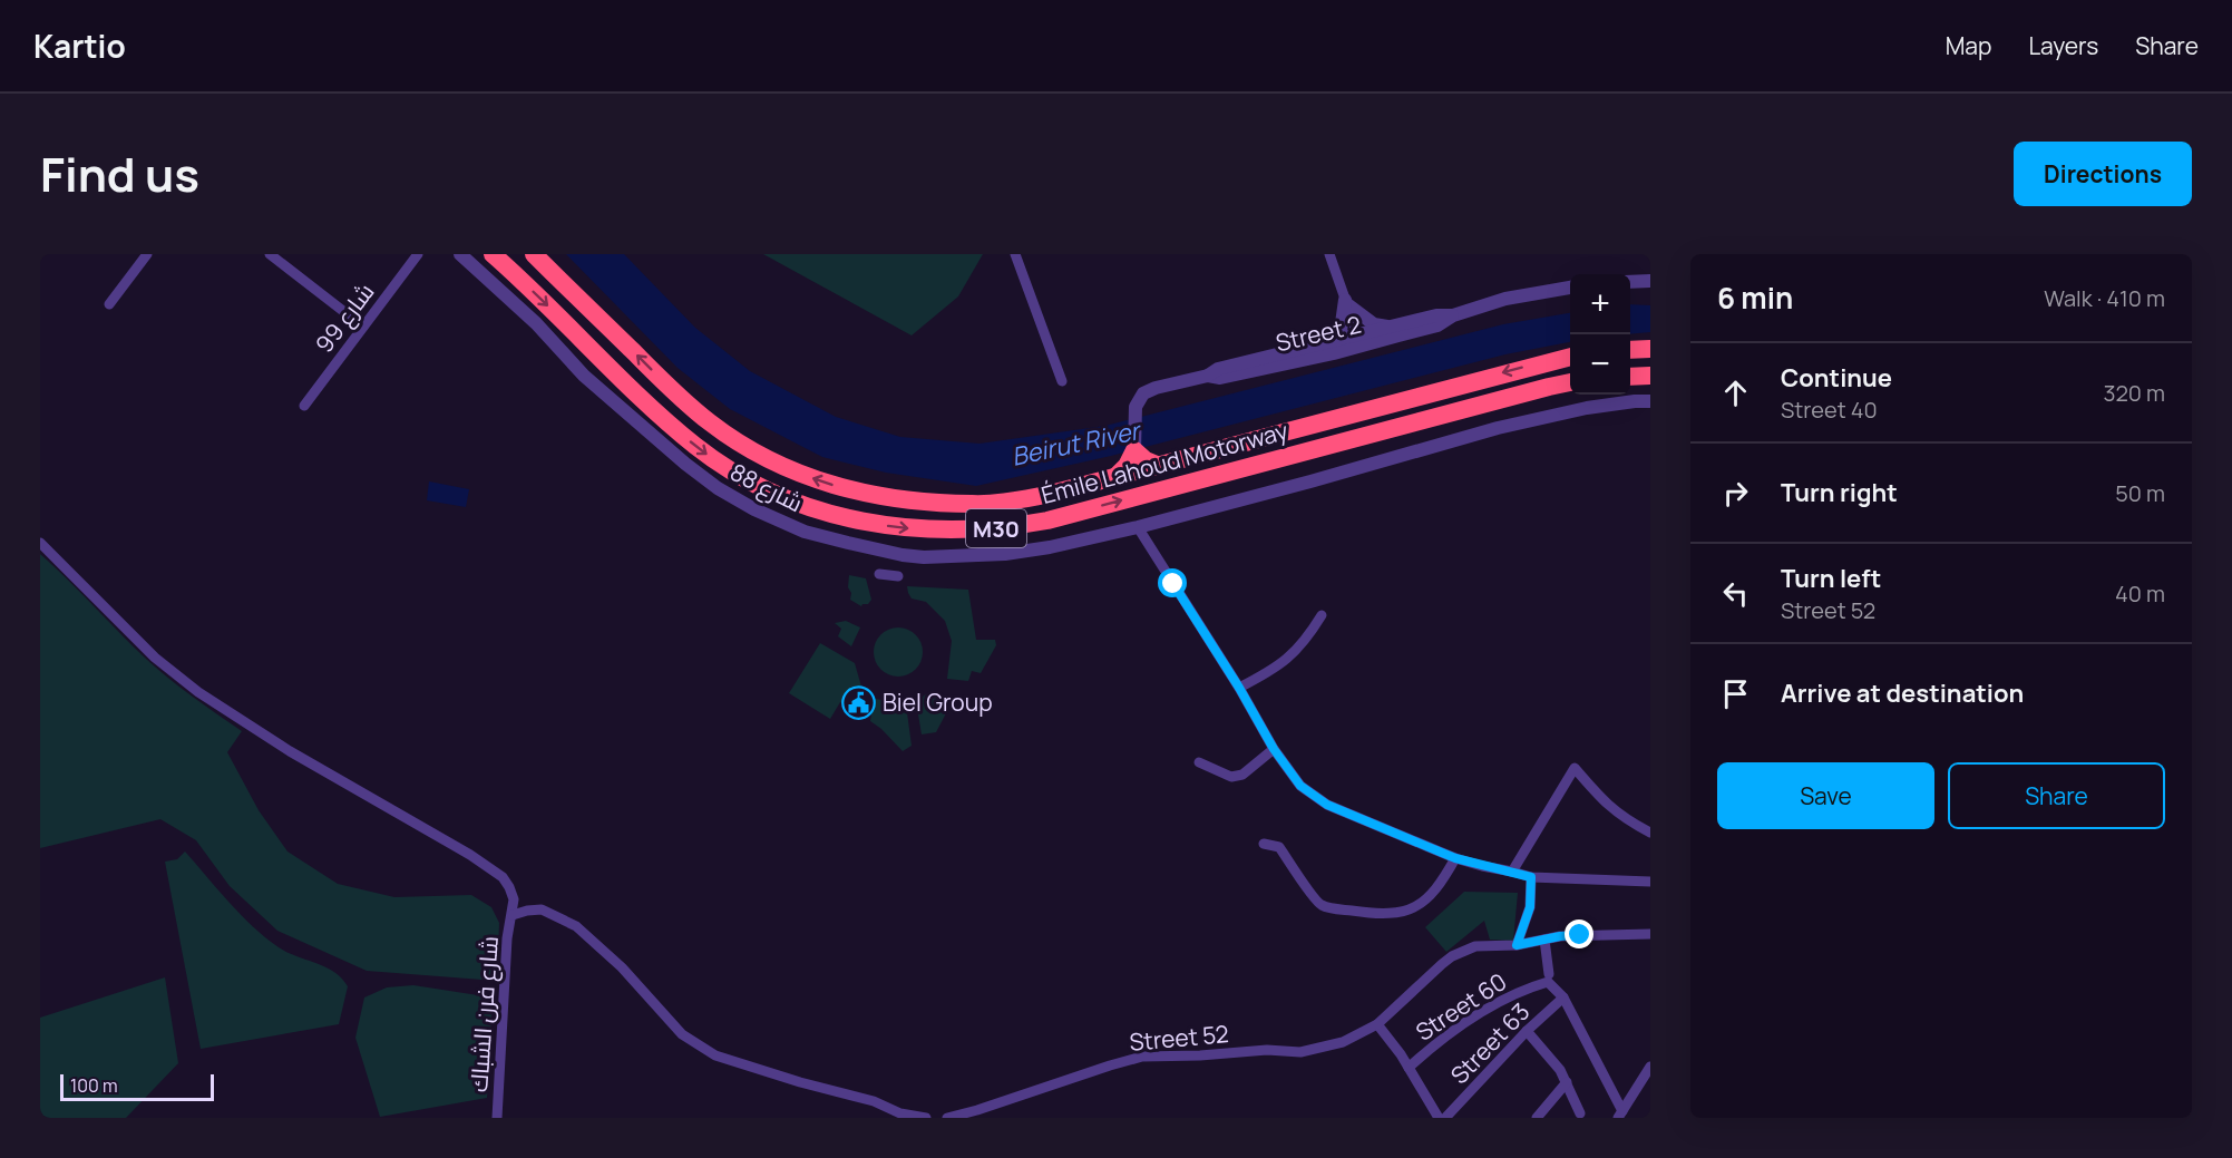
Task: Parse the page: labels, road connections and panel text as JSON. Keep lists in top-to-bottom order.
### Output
{
  "streets": {
    "highway": ["Émile Lahoud Motorway", "M30"],
    "street": [
      "شارع 99",
      "Street 2",
      "شارع 88",
      "Street 60",
      "شارع فرن الشباك",
      "Street 52",
      "Street 63"
    ]
  },
  "crossings": [
    ["Street 60", "Street 63"]
  ],
  "water": ["Beirut River"],
  "places": {
    "public building": ["Biel Group"]
  },
  "scale_bar": "100 m",
  "page": {
    "header": "Kartio",
    "nav": ["Map", "Layers", "Share"],
    "title": "Find us",
    "buttons": [
      "Directions",
      ["Save", "Share"]
    ],
    "heading": ["6 min", "Walk · 410 m"],
    "map_buttons": ["+", "−"],
    "list": [
      ["Continue", "Street 40", "320 m"],
      ["Turn right", "50 m"],
      ["Turn left", "Street 52", "40 m"],
      "Arrive at destination"
    ],
    "scale": "100 m"
  }
}
